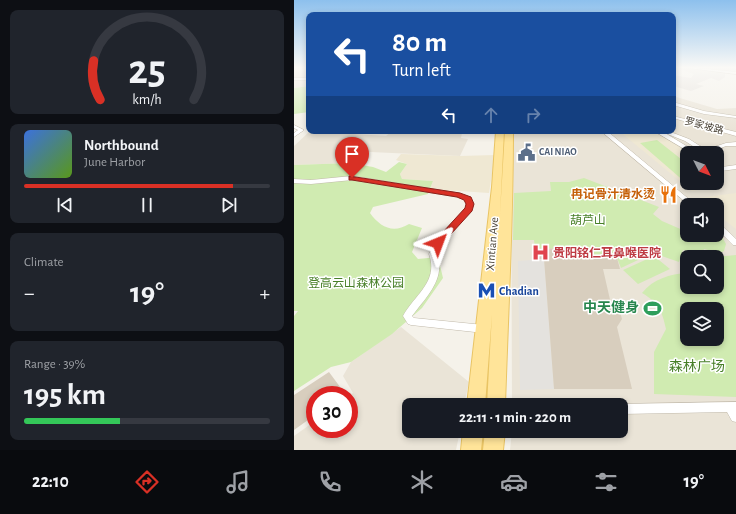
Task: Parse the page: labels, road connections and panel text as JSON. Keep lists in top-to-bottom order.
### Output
{
  "streets": {
    "main road": ["Xintian Ave"],
    "street": ["罗家坡路"]
  },
  "parks": ["葫芦山", "登高云山森林公园", "森林广场"],
  "places": {
    "public building": ["CAI NIAO"],
    "restaurant": ["冉记骨汁清水烫"],
    "hospital": ["贵阳铭仁耳鼻喉医院"],
    "metro station": ["Chadian"],
    "sports": ["中天健身"]
  },
  "north": "bottom right",
  "page": {
    "turn": ["80 m", "Turn left"],
    "song": ["Northbound", "June Harbor"],
    "tile": [
      "Climate",
      ["Range · 39%", "195 km"]
    ],
    "heat": ["−", "19°", "+"],
    "limit": "30",
    "trip": "22:11 · 1 min · 220 m",
    "tabs": ["22:10", "19°"],
    "gauge": ["25", "km/h"]
  }
}
